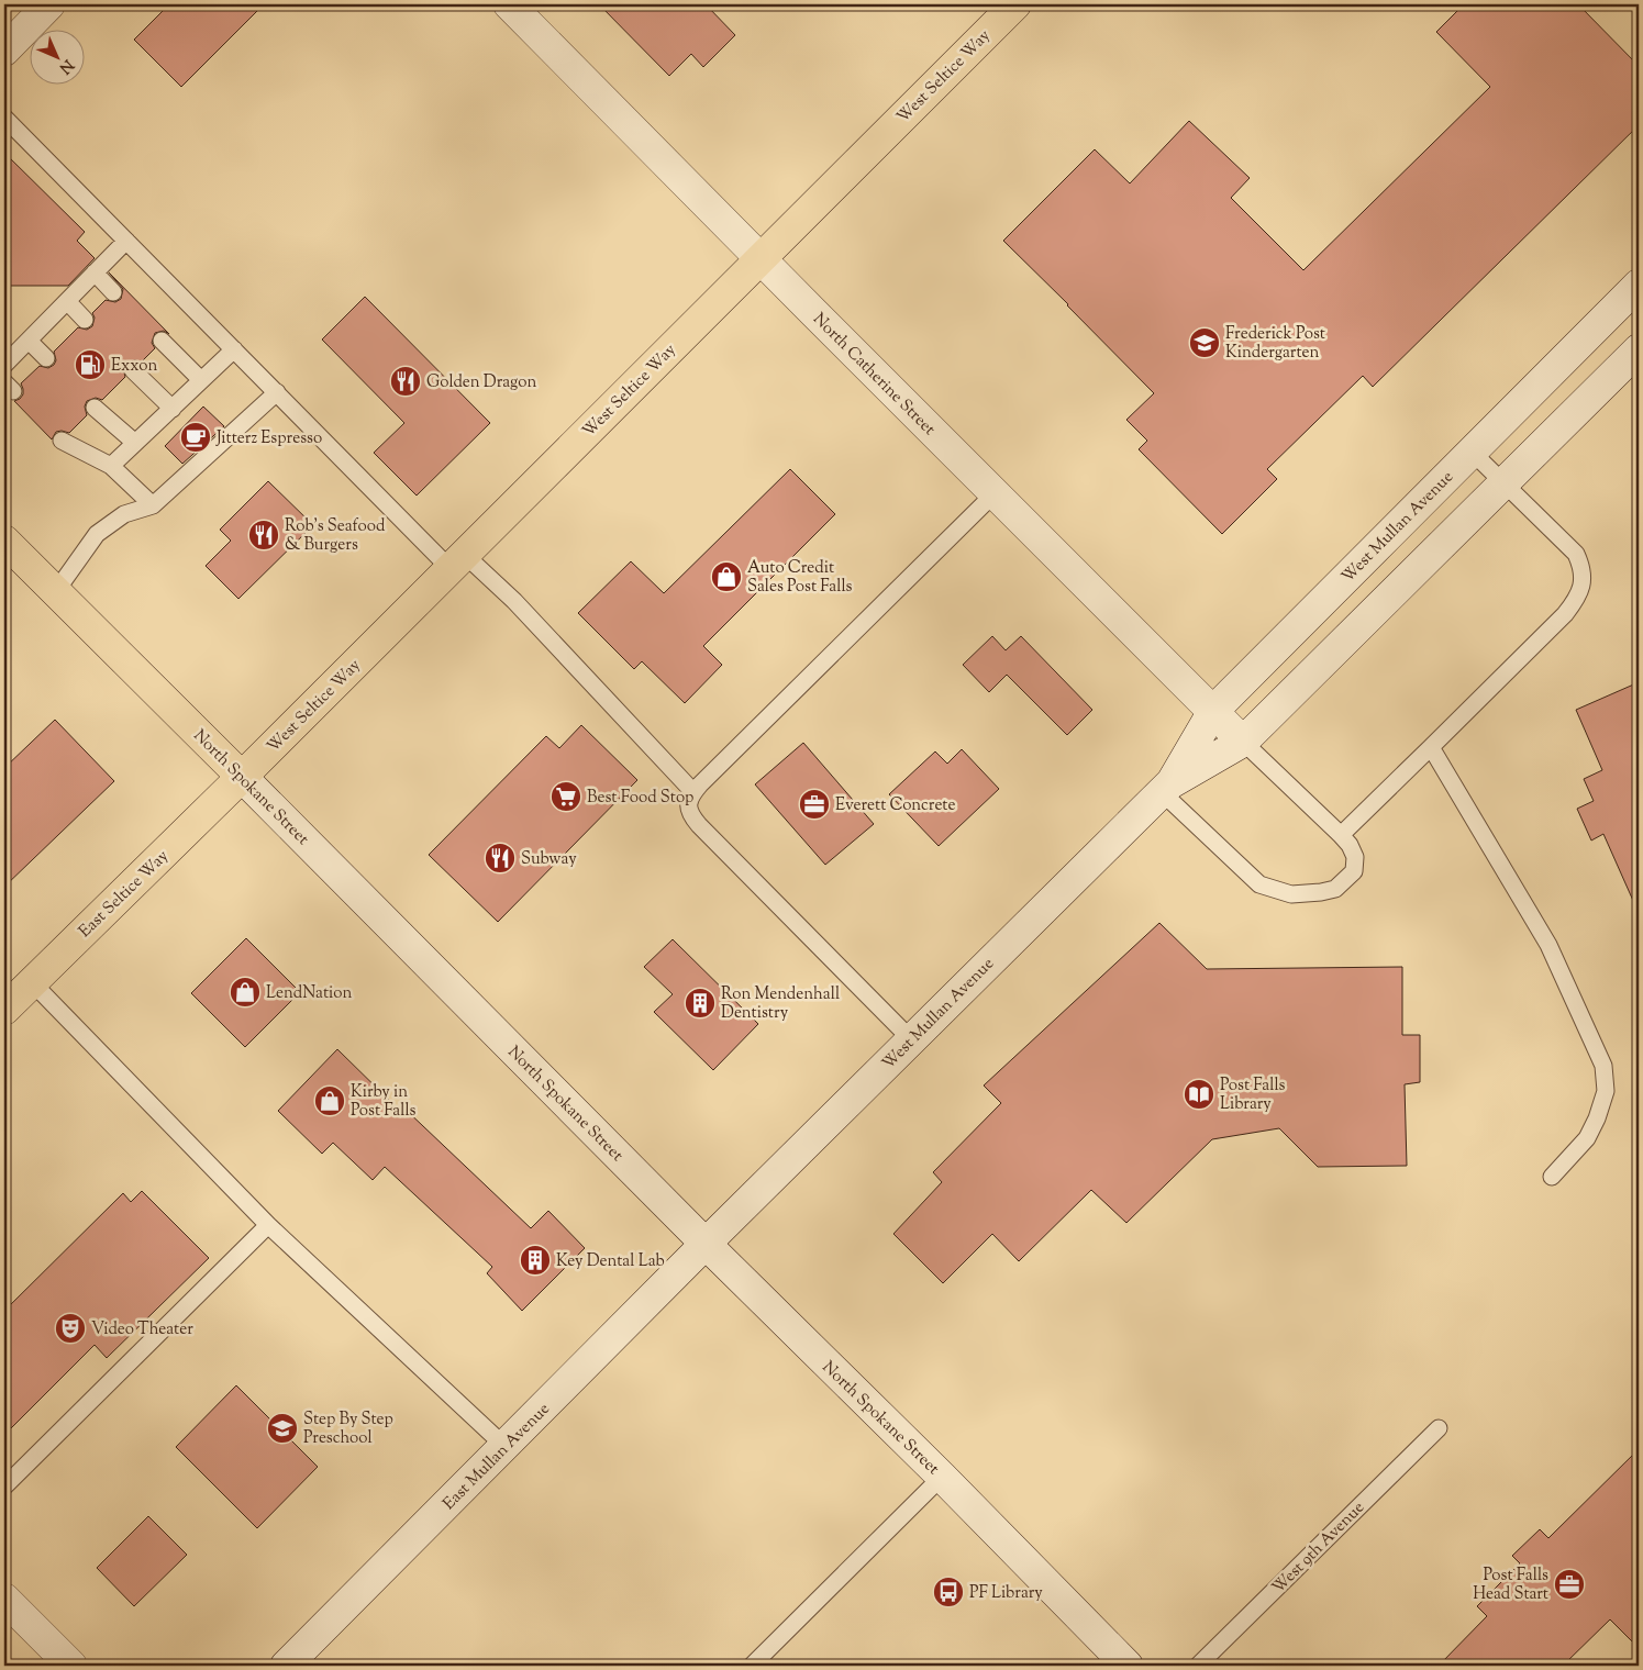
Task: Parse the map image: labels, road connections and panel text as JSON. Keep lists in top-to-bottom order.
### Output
{
  "streets": {
    "main road": ["West Seltice Way", "North Spokane Street", "East Seltice Way"],
    "street": ["North Catherine Street", "West Mullan Avenue", "East Mullan Avenue"],
    "lane": ["West 9th Avenue"]
  },
  "crossings": [
    ["West Seltice Way", "North Catherine Street"],
    ["West Seltice Way", "North Spokane Street"],
    ["West Seltice Way", "East Seltice Way"],
    ["North Catherine Street", "West Mullan Avenue"],
    ["West Mullan Avenue", "North Spokane Street"],
    ["West Mullan Avenue", "East Mullan Avenue"],
    ["North Spokane Street", "East Seltice Way"],
    ["North Spokane Street", "East Mullan Avenue"]
  ],
  "places": {
    "school or university": ["Frederick Post Kindergarten", "Step By Step Preschool"],
    "fuel station": ["Exxon"],
    "restaurant": ["Golden Dragon", "Rob's Seafood & Burgers", "Subway"],
    "cafe": ["Jitterz Espresso"],
    "shop": ["Auto Credit Sales Post Falls", "LendNation", "Kirby in Post Falls"],
    "supermarket": ["Best Food Stop"],
    "office": ["Everett Concrete", "Post Falls Head Start"],
    "building": ["Ron Mendenhall Dentistry", "Key Dental Lab"],
    "library": ["Post Falls Library"],
    "theatre": ["Video Theater"],
    "bus stop": ["PF Library"]
  },
  "north": "bottom right"
}
